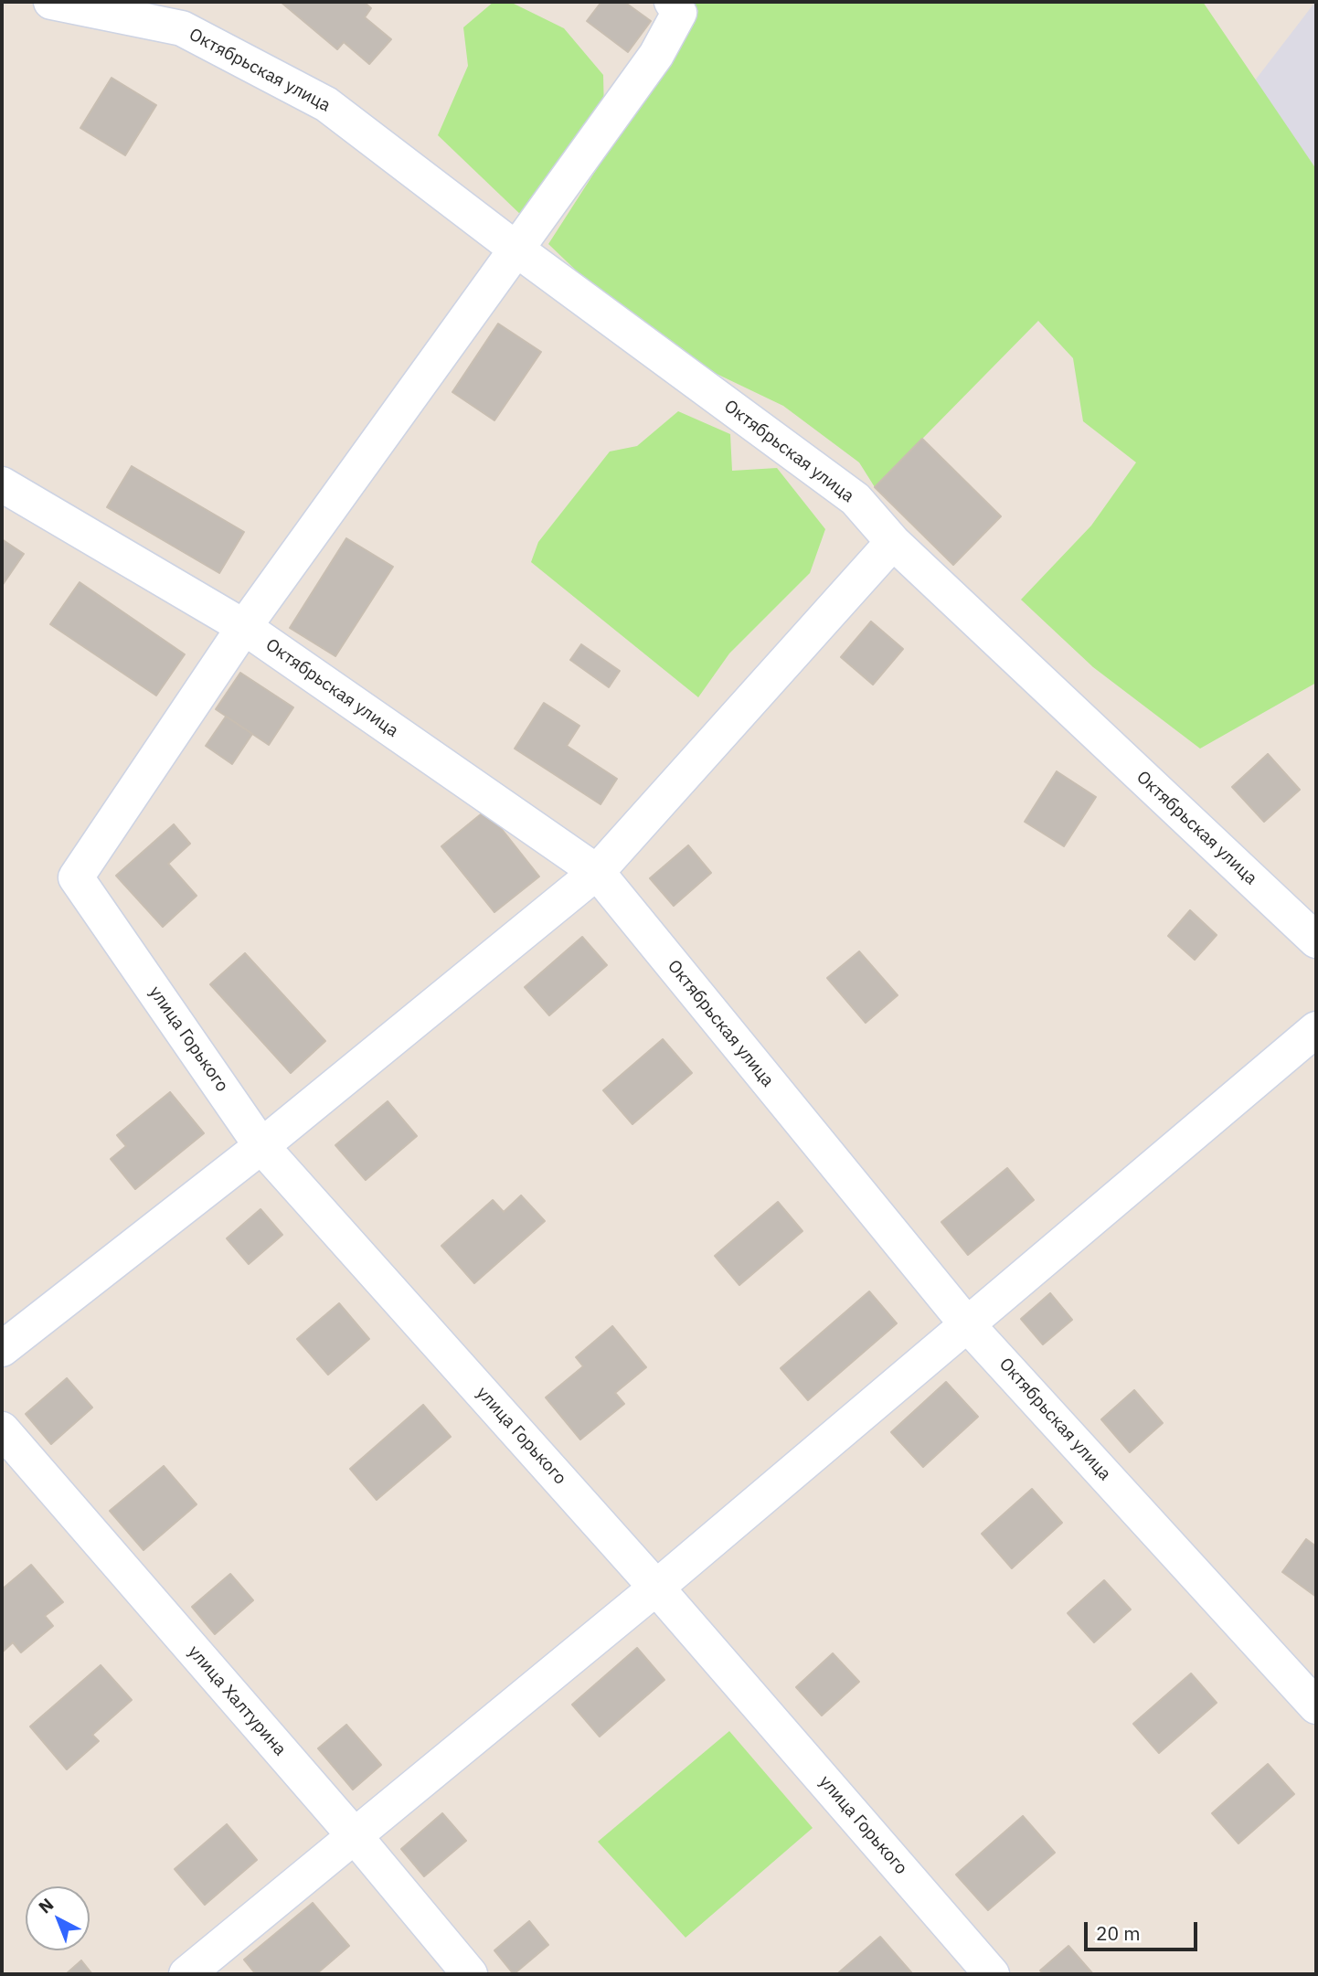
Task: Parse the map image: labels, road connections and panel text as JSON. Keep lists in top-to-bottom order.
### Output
{
  "streets": {
    "street": ["Октябрьская улица", "улица Горького", "улица Халтурина"]
  },
  "crossings": [
    ["Октябрьская улица", "улица Горького"]
  ],
  "scale_bar": "20 m",
  "north": "top left"
}
